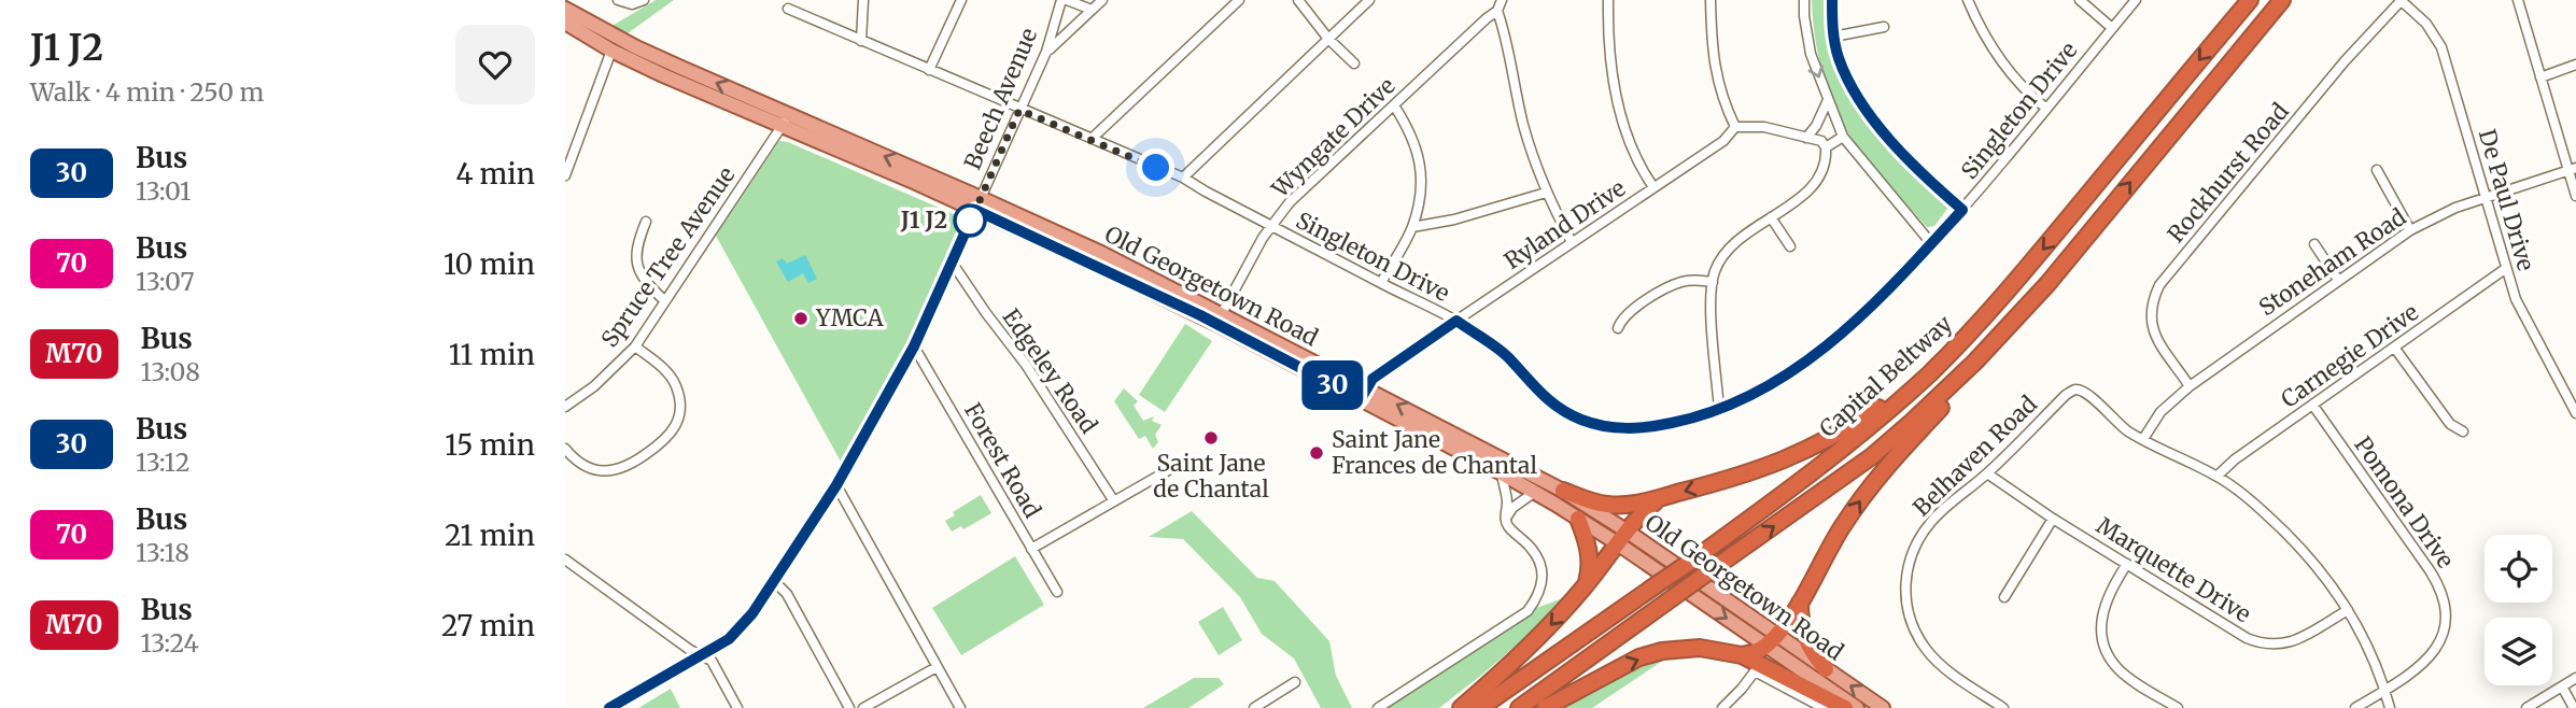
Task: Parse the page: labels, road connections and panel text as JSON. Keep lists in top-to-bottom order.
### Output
{
  "streets": {
    "highway": ["Capital Beltway"],
    "main road": ["Old Georgetown Road"],
    "street": [
      "Beech Avenue",
      "Singleton Drive",
      "Wyngate Drive",
      "Rockhurst Road",
      "De Paul Drive",
      "Ryland Drive",
      "Spruce Tree Avenue",
      "Stoneham Road",
      "Carnegie Drive",
      "Edgeley Road",
      "Belhaven Road",
      "Forest Road",
      "Pomona Drive",
      "Marquette Drive"
    ]
  },
  "crossings": [
    ["Beech Avenue", "Singleton Drive"],
    ["Beech Avenue", "Old Georgetown Road"],
    ["Beech Avenue", "Edgeley Road"],
    ["Beech Avenue", "Forest Road"],
    ["Singleton Drive", "Wyngate Drive"],
    ["Singleton Drive", "Ryland Drive"],
    ["Wyngate Drive", "Old Georgetown Road"],
    ["Rockhurst Road", "De Paul Drive"],
    ["Rockhurst Road", "Stoneham Road"],
    ["De Paul Drive", "Stoneham Road"],
    ["De Paul Drive", "Carnegie Drive"],
    ["Ryland Drive", "Old Georgetown Road"],
    ["Spruce Tree Avenue", "Old Georgetown Road"],
    ["Stoneham Road", "Belhaven Road"],
    ["Carnegie Drive", "Pomona Drive"],
    ["Belhaven Road", "Marquette Drive"]
  ],
  "places": [
    "J1 J2",
    "YMCA",
    "Saint Jane de Chantal",
    "Saint Jane Frances de Chantal"
  ],
  "lines": ["bus line 30"],
  "page": {
    "heading": ["J1 J2", "Walk · 4 min · 250 m"],
    "on_map": "30",
    "list": [
      {
        "mark": "30",
        "name": "Bus",
        "note": "13:01",
        "value": "4 min"
      },
      {
        "mark": "70",
        "name": "Bus",
        "note": "13:07",
        "value": "10 min"
      },
      {
        "mark": "M70",
        "name": "Bus",
        "note": "13:08",
        "value": "11 min"
      },
      {
        "mark": "30",
        "name": "Bus",
        "note": "13:12",
        "value": "15 min"
      },
      {
        "mark": "70",
        "name": "Bus",
        "note": "13:18",
        "value": "21 min"
      },
      {
        "mark": "M70",
        "name": "Bus",
        "note": "13:24",
        "value": "27 min"
      }
    ]
  }
}
